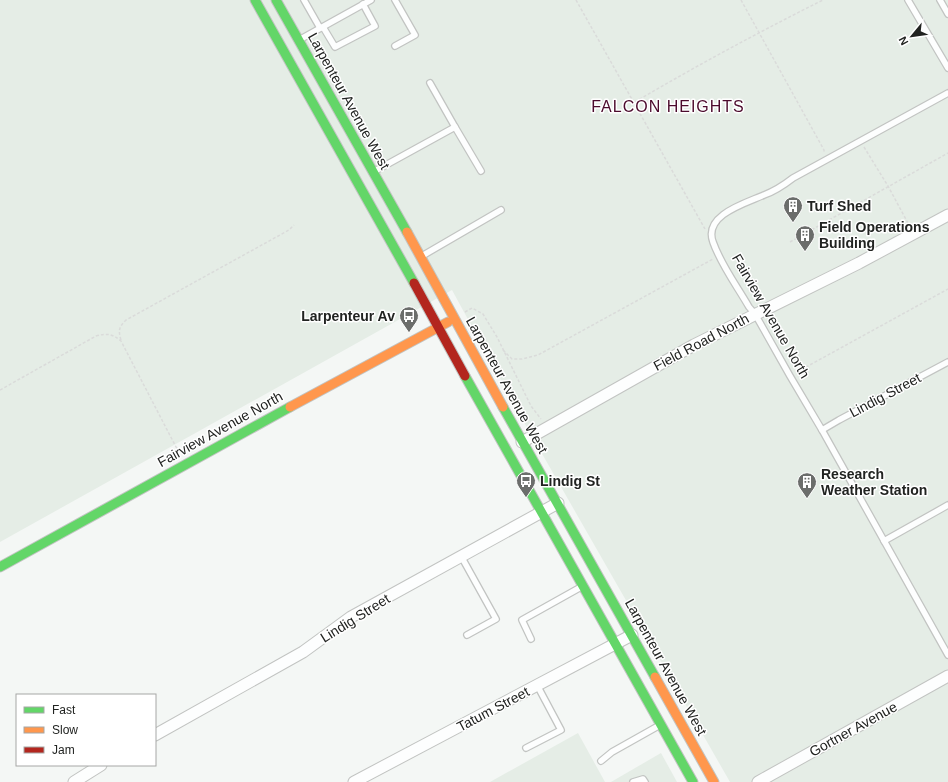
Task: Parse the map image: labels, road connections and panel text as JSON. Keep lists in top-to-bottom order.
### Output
{
  "streets": {
    "main road": ["Larpenteur Avenue West", "Fairview Avenue North"],
    "street": [
      "Field Road North",
      "Lindig Street",
      "Tatum Street",
      "Gortner Avenue"
    ]
  },
  "crossings": [
    ["Larpenteur Avenue West", "Fairview Avenue North"],
    ["Larpenteur Avenue West", "Field Road North"],
    ["Larpenteur Avenue West", "Lindig Street"],
    ["Larpenteur Avenue West", "Tatum Street"],
    ["Fairview Avenue North", "Field Road North"],
    ["Fairview Avenue North", "Lindig Street"]
  ],
  "districts": ["FALCON HEIGHTS"],
  "places": {
    "building": ["Turf Shed", "Field Operations Building", "Research Weather Station"],
    "bus stop": ["Larpenteur Av", "Lindig St"]
  },
  "legend": ["Fast", "Slow", "Jam"],
  "north": "bottom left"
}
